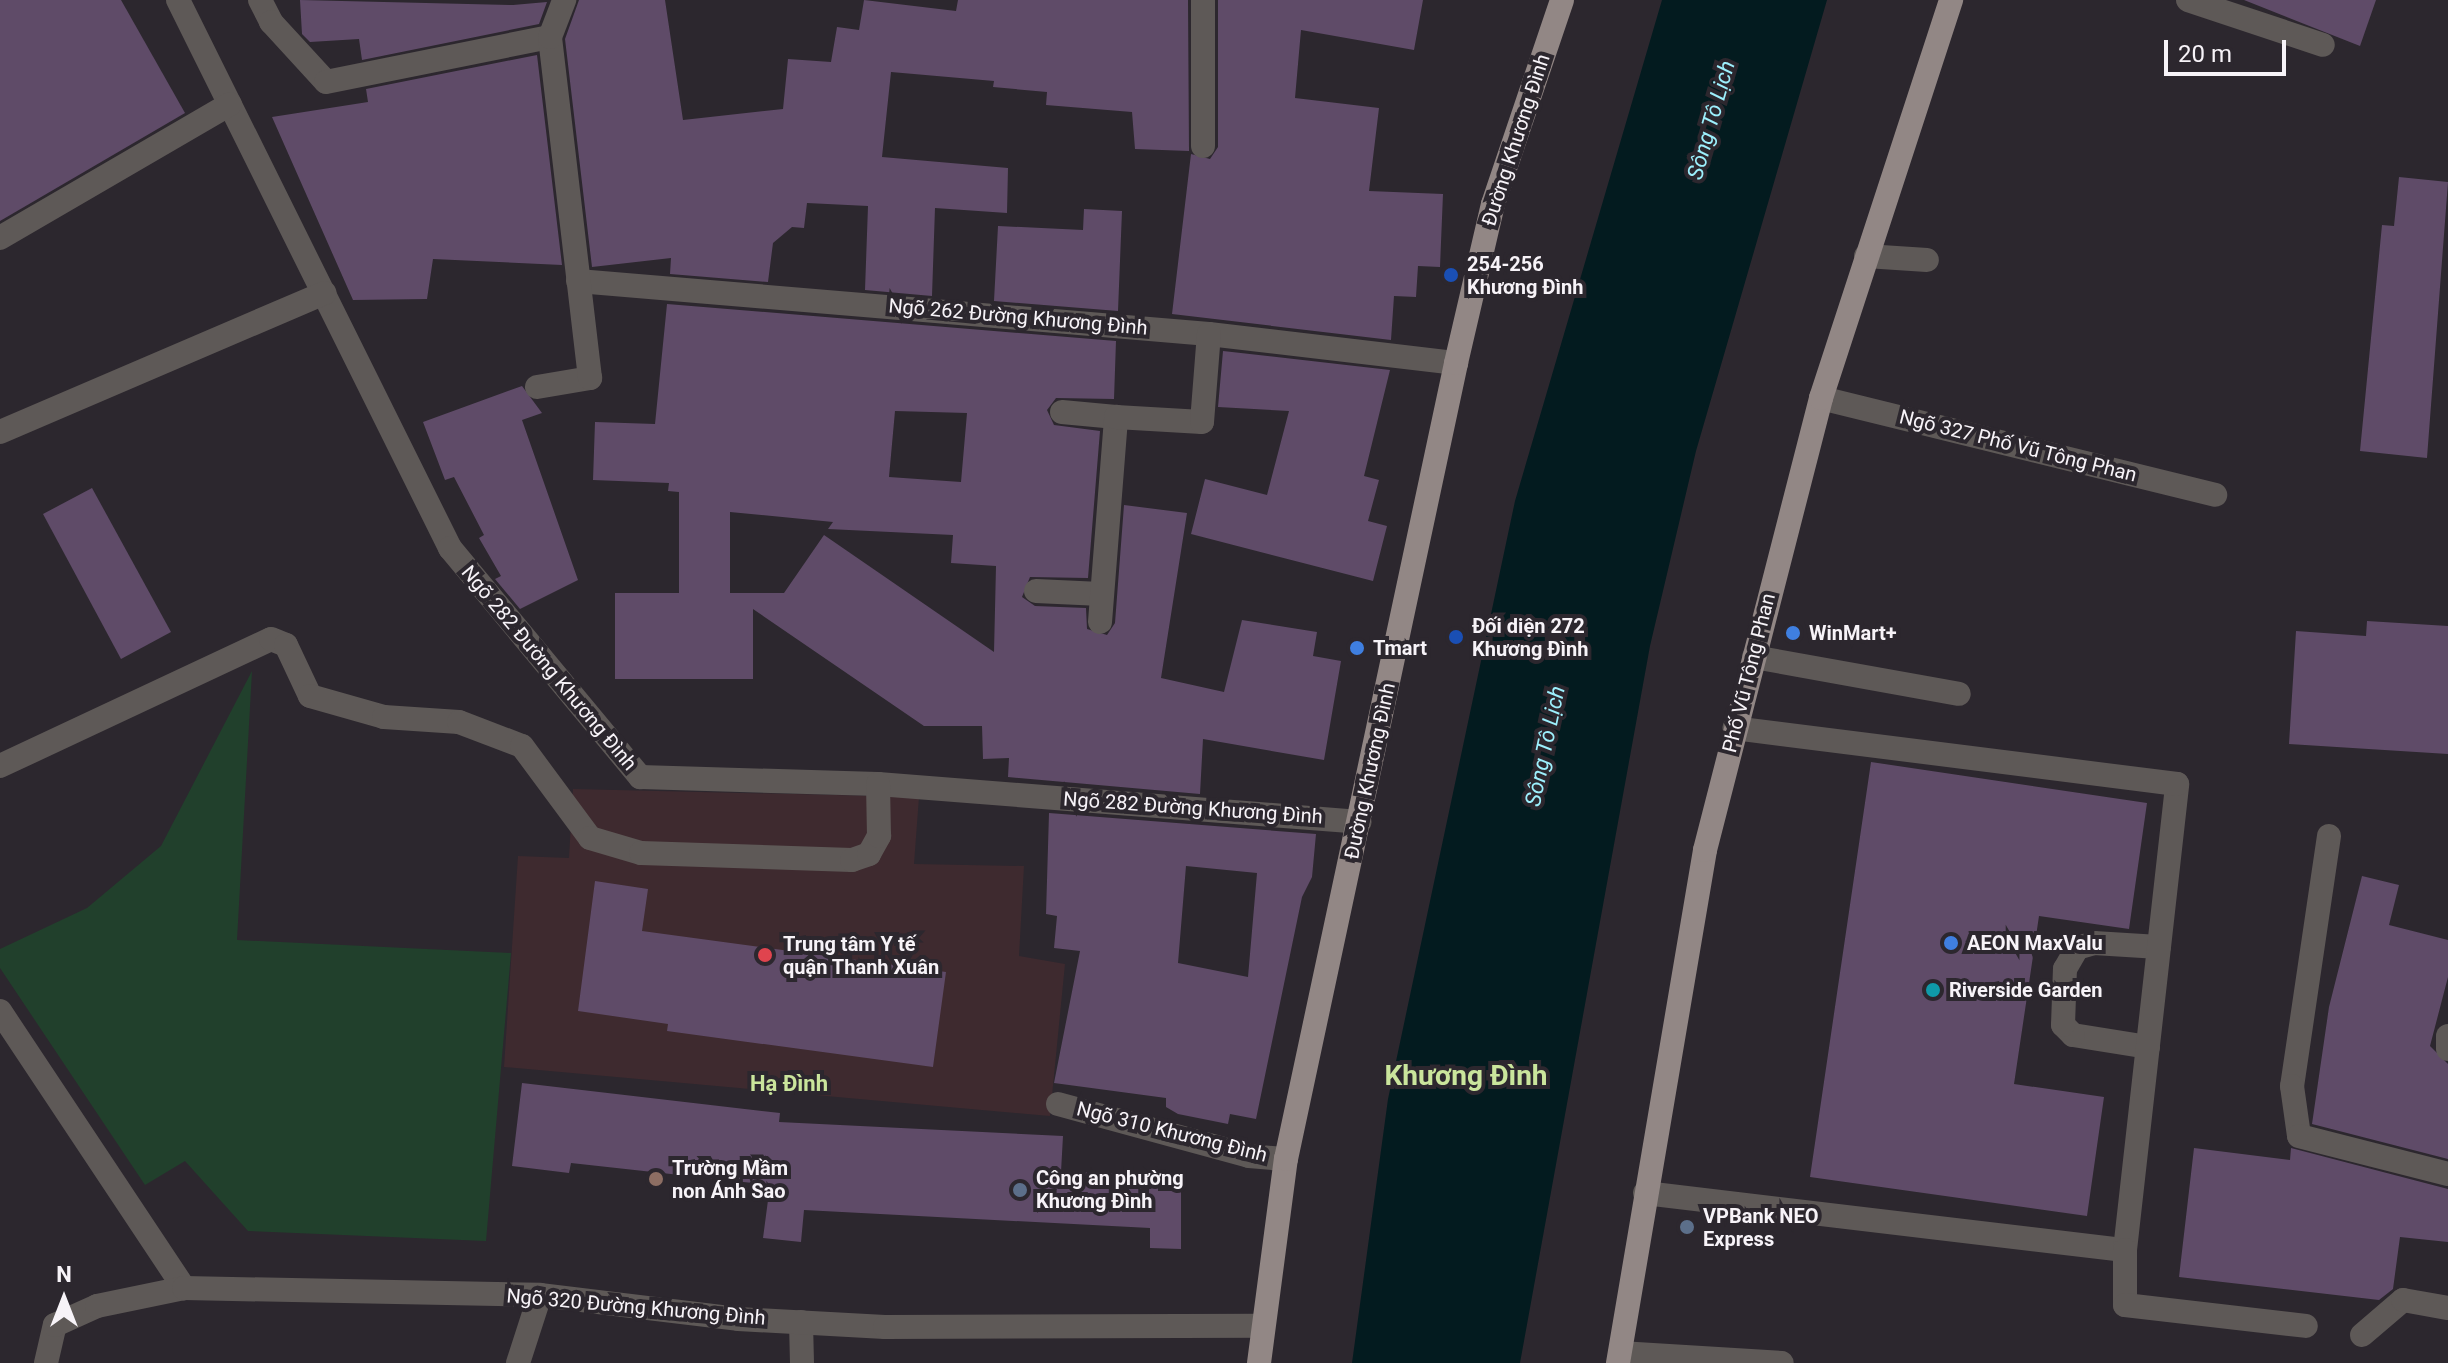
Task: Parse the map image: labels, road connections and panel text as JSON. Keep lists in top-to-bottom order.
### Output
{
  "streets": {
    "main road": ["Đường Khương Đình", "Phố Vũ Tông Phan"],
    "street": [
      "Ngõ 262 Đường Khương Đình",
      "Ngõ 327 Phố Vũ Tông Phan",
      "Ngõ 282 Đường Khương Đình",
      "Ngõ 310 Khương Đình",
      "Ngõ 320 Đường Khương Đình"
    ]
  },
  "crossings": [
    ["Đường Khương Đình", "Ngõ 262 Đường Khương Đình"],
    ["Đường Khương Đình", "Ngõ 282 Đường Khương Đình"],
    ["Đường Khương Đình", "Ngõ 310 Khương Đình"],
    ["Đường Khương Đình", "Ngõ 320 Đường Khương Đình"],
    ["Ngõ 327 Phố Vũ Tông Phan", "Phố Vũ Tông Phan"]
  ],
  "districts": ["Khương Đình", "Hạ Đình"],
  "water": ["Sông Tô Lịch"],
  "places": [
    "254-256 Khương Đình",
    "WinMart+",
    "Đối diện 272 Khương Đình",
    "Tmart",
    "AEON MaxValu",
    "Trung tâm Y tế quận Thanh Xuân",
    "Riverside Garden",
    "Trường Mầm non Ánh Sao",
    "Công an phường Khương Đình",
    "VPBank NEO Express"
  ],
  "scale_bar": "20 m",
  "north": "top"
}
